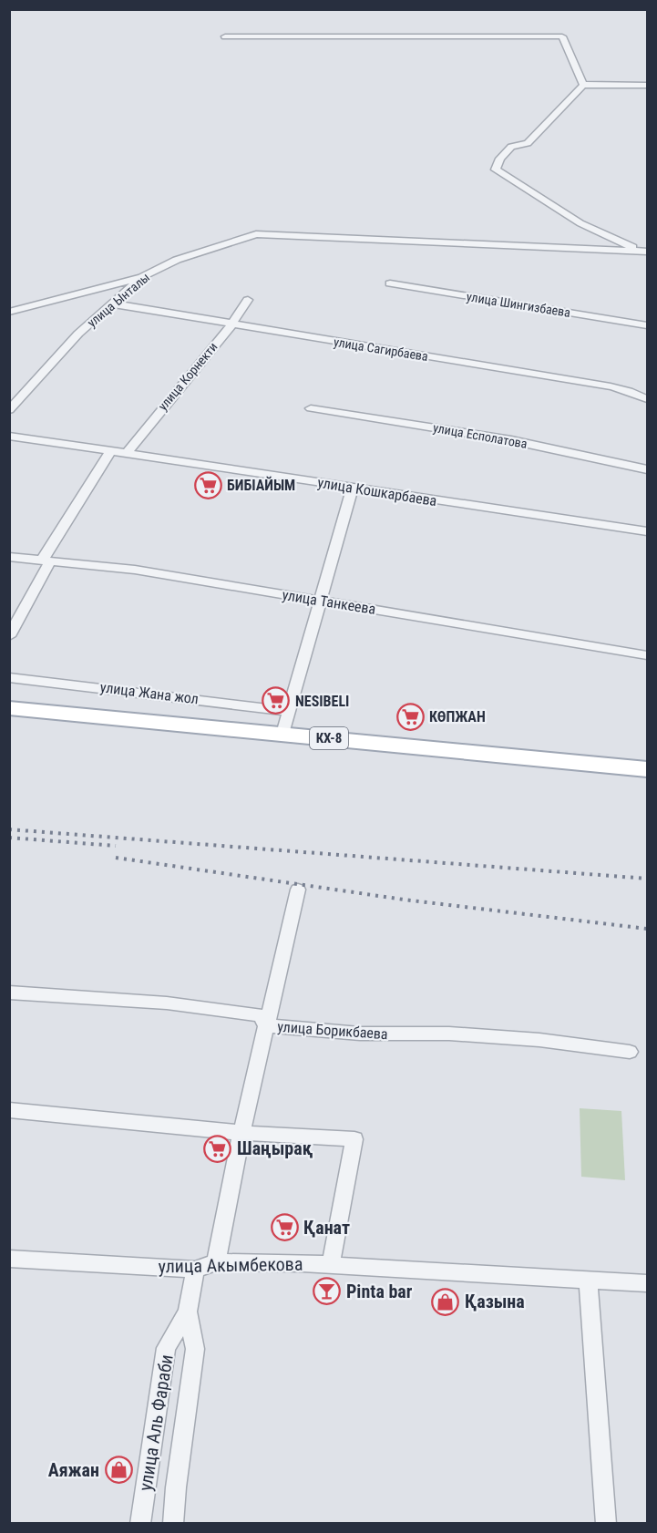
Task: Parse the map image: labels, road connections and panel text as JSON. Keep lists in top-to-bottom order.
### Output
{
  "streets": {
    "main road": ["КХ-8"],
    "street": [
      "улица Ынталы",
      "улица Шингизбаева",
      "улица Сагирбаева",
      "улица Корнекти",
      "улица Есполатова",
      "улица Кошкарбаева",
      "улица Танкеева",
      "улица Жана жол",
      "улица Борикбаева",
      "улица Акымбекова",
      "улица Аль Фараби"
    ]
  },
  "crossings": [
    ["улица Ынталы", "улица Сагирбаева"],
    ["улица Сагирбаева", "улица Корнекти"],
    ["улица Корнекти", "улица Кошкарбаева"]
  ],
  "places": {
    "supermarket": [
      "БИБІАЙЫМ",
      "NESIBELI",
      "КӨПЖАН",
      "Шаңырақ",
      "Қанат"
    ],
    "bar": ["Pinta bar"],
    "shop": ["Қазына", "Аяжан"]
  }
}
